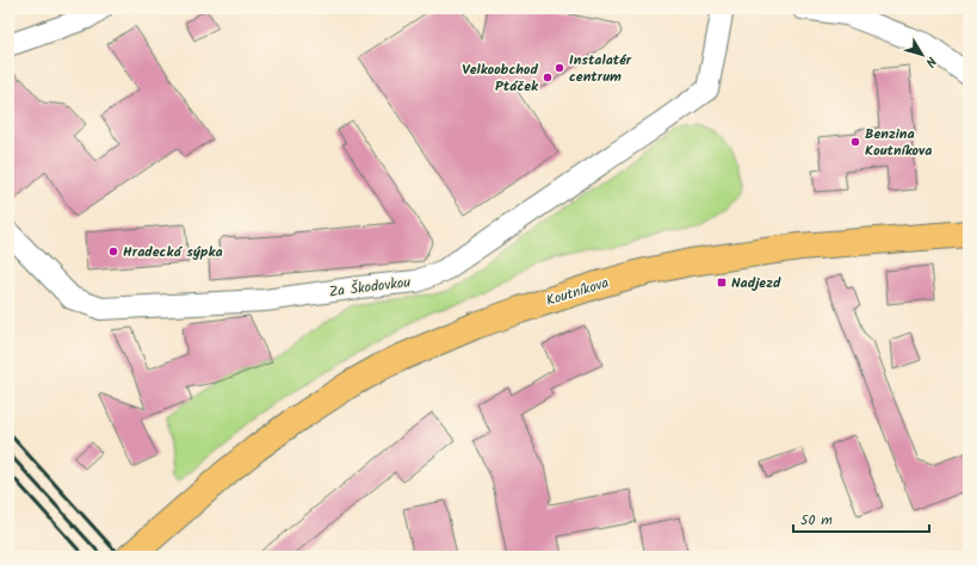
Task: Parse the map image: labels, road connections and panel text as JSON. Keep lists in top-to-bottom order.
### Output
{
  "streets": {
    "main road": ["Koutníkova"],
    "street": ["Za Škodovkou"]
  },
  "places": {
    "other": [
      "Instalatér centrum",
      "Velkoobchod Ptáček",
      "Benzina Koutníkova",
      "Hradecká sýpka"
    ],
    "transit": ["Nadjezd"]
  },
  "scale_bar": "50 m",
  "north": "bottom right"
}
